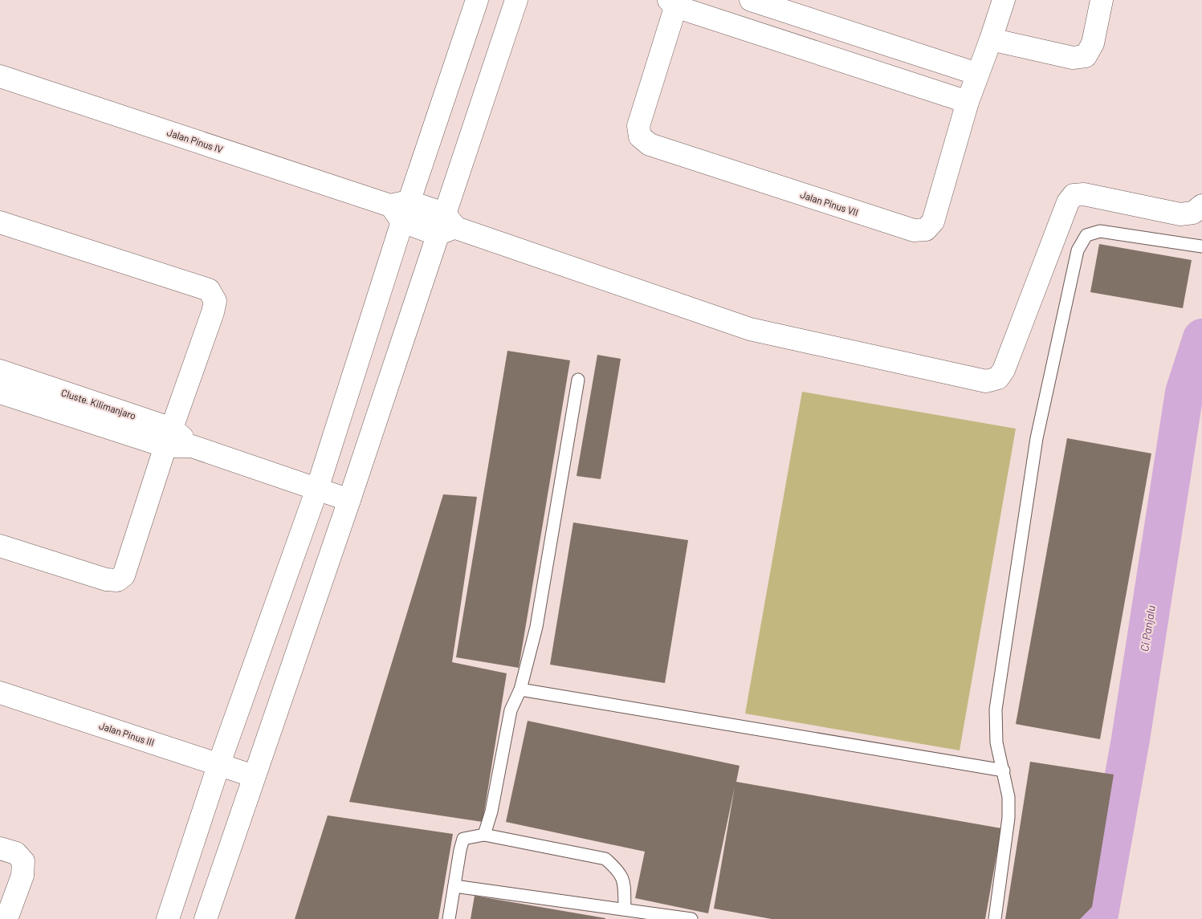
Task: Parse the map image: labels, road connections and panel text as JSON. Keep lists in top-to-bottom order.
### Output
{
  "streets": {
    "street": [
      "Jalan Pinus IV",
      "Jalan Pinus VII",
      "Cluste. Kilimanjaro",
      "Jalan Pinus III"
    ]
  },
  "water": ["Ci Panjalu"]
}
